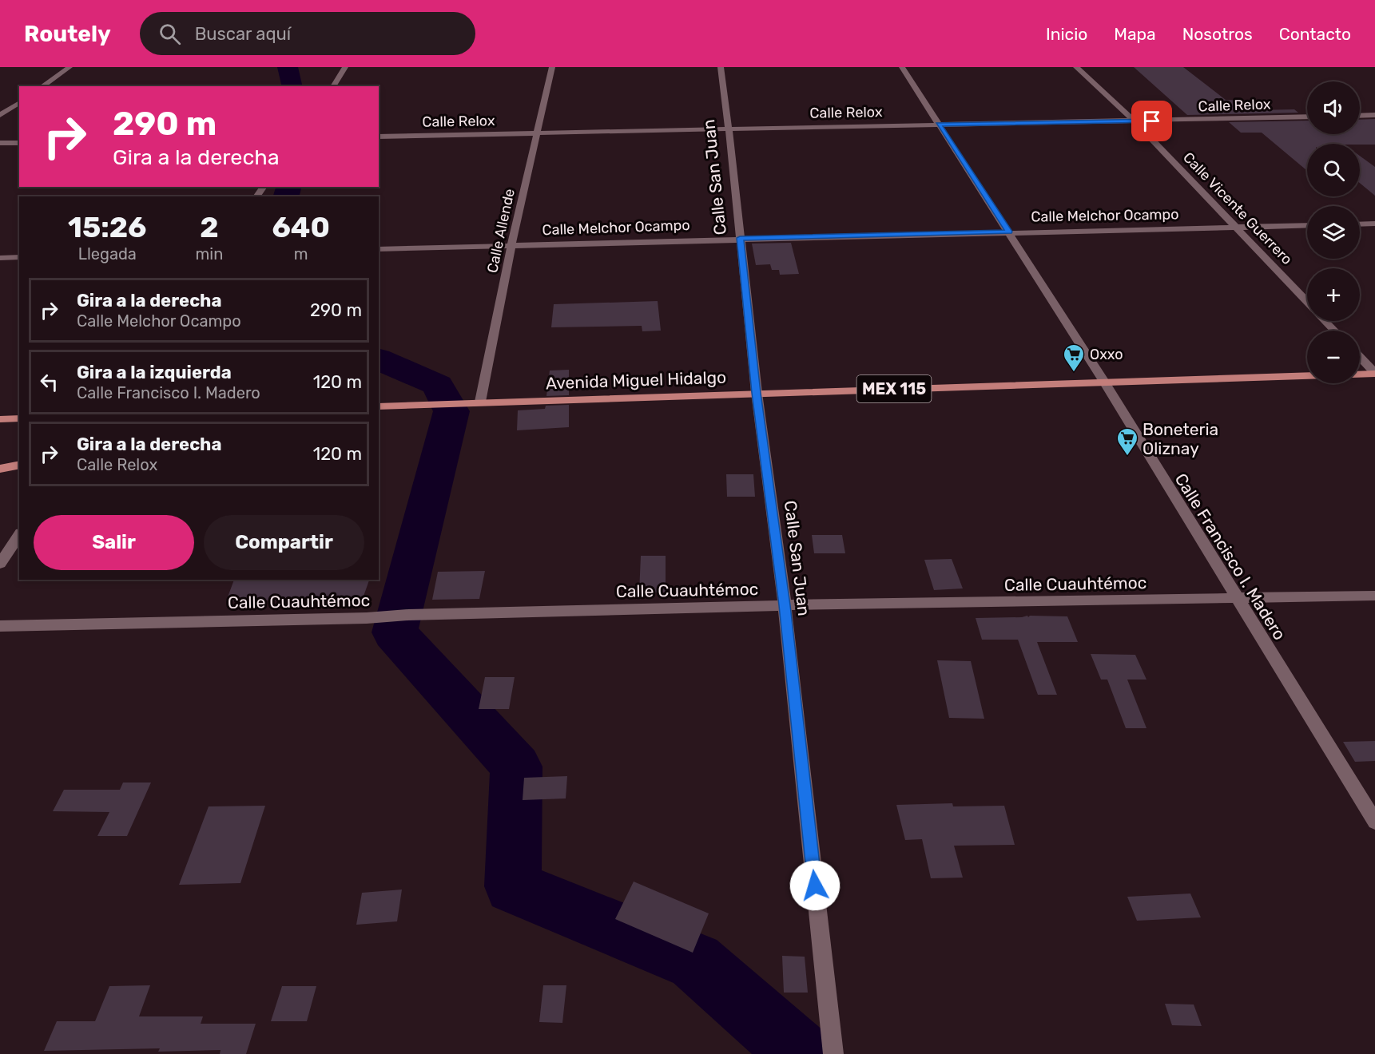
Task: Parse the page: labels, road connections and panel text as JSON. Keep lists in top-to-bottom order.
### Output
{
  "streets": {
    "main road": ["Avenida Miguel Hidalgo", "MEX 115"],
    "street": [
      "Calle Relox",
      "Calle San Juan",
      "Calle Vicente Guerrero",
      "Calle Melchor Ocampo",
      "Calle Allende",
      "Calle Francisco I. Madero",
      "Calle Cuauhtémoc"
    ]
  },
  "crossings": [
    ["Calle Relox", "Calle San Juan"],
    ["Calle Relox", "Calle Vicente Guerrero"],
    ["Calle Relox", "Calle Allende"],
    ["Calle Relox", "Calle Francisco I. Madero"],
    ["Calle San Juan", "Calle Melchor Ocampo"],
    ["Calle San Juan", "Avenida Miguel Hidalgo"],
    ["Calle San Juan", "Calle Cuauhtémoc"],
    ["Calle Vicente Guerrero", "Calle Melchor Ocampo"],
    ["Calle Melchor Ocampo", "Calle Allende"],
    ["Calle Melchor Ocampo", "Calle Francisco I. Madero"],
    ["Calle Allende", "Avenida Miguel Hidalgo"],
    ["Avenida Miguel Hidalgo", "Calle Francisco I. Madero"],
    ["Calle Francisco I. Madero", "Calle Cuauhtémoc"]
  ],
  "places": {
    "supermarket": ["Oxxo", "Boneteria Oliznay"]
  },
  "page": {
    "header": "Routely",
    "search": "Buscar aquí",
    "nav": [
      "Inicio",
      "Mapa",
      "Nosotros",
      "Contacto"
    ],
    "map_buttons": ["+", "−"],
    "turn": ["290 m", "Gira a la derecha"],
    "eta": [
      "15:26",
      "Llegada",
      "2",
      "min",
      "640",
      "m"
    ],
    "list": [
      {
        "name": "Gira a la derecha",
        "note": "Calle Melchor Ocampo",
        "value": "290 m"
      },
      {
        "name": "Gira a la izquierda",
        "note": "Calle Francisco I. Madero",
        "value": "120 m"
      },
      {
        "name": "Gira a la derecha",
        "note": "Calle Relox",
        "value": "120 m"
      }
    ],
    "buttons": ["Salir", "Compartir"]
  }
}
